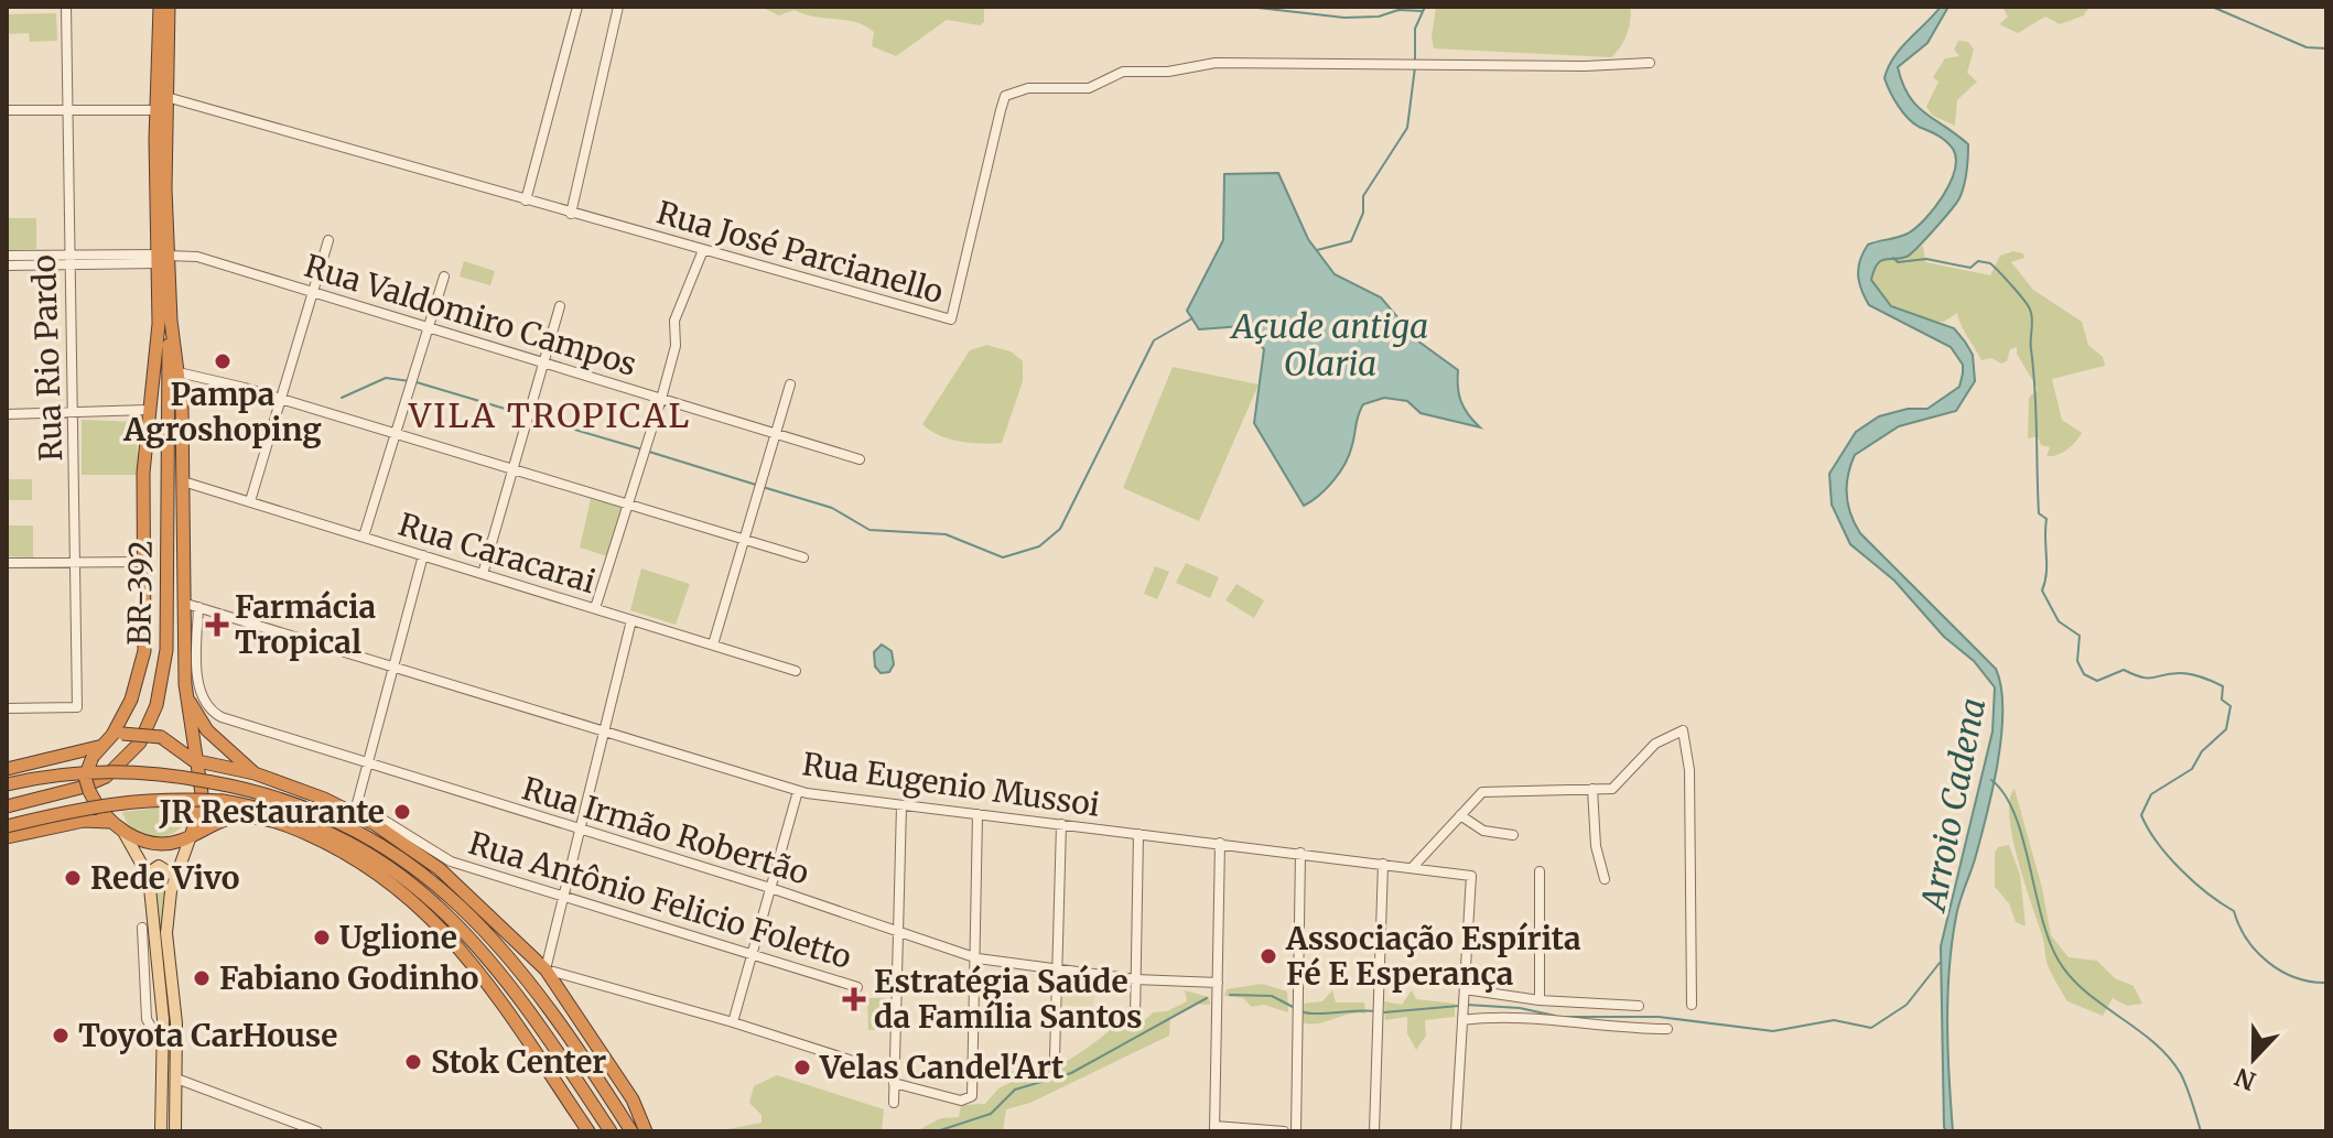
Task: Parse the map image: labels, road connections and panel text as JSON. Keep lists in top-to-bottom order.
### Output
{
  "streets": {
    "highway": ["BR-392"],
    "street": [
      "Rua José Parcianello",
      "Rua Valdomiro Campos",
      "Rua Rio Pardo",
      "Rua Caracarai",
      "Rua Eugenio Mussoi",
      "Rua Irmão Robertão",
      "Rua Antônio Felicio Foletto"
    ]
  },
  "crossings": [
    ["Rua José Parcianello", "BR-392"],
    ["Rua Valdomiro Campos", "BR-392"],
    ["Rua Caracarai", "BR-392"],
    ["BR-392", "Rua Eugenio Mussoi"],
    ["BR-392", "Rua Irmão Robertão"],
    ["Rua Eugenio Mussoi", "Rua Irmão Robertão"]
  ],
  "districts": ["VILA TROPICAL"],
  "water": ["Açude antiga Olaria", "Arroio Cadena"],
  "places": {
    "other": [
      "Pampa Agroshoping",
      "JR Restaurante",
      "Rede Vivo",
      "Uglione",
      "Associação Espírita Fé E Esperança",
      "Fabiano Godinho",
      "Toyota CarHouse",
      "Stok Center",
      "Velas Candel'Art"
    ],
    "health": ["Farmácia Tropical", "Estratégia Saúde da Família Santos"]
  },
  "north": "bottom"
}
